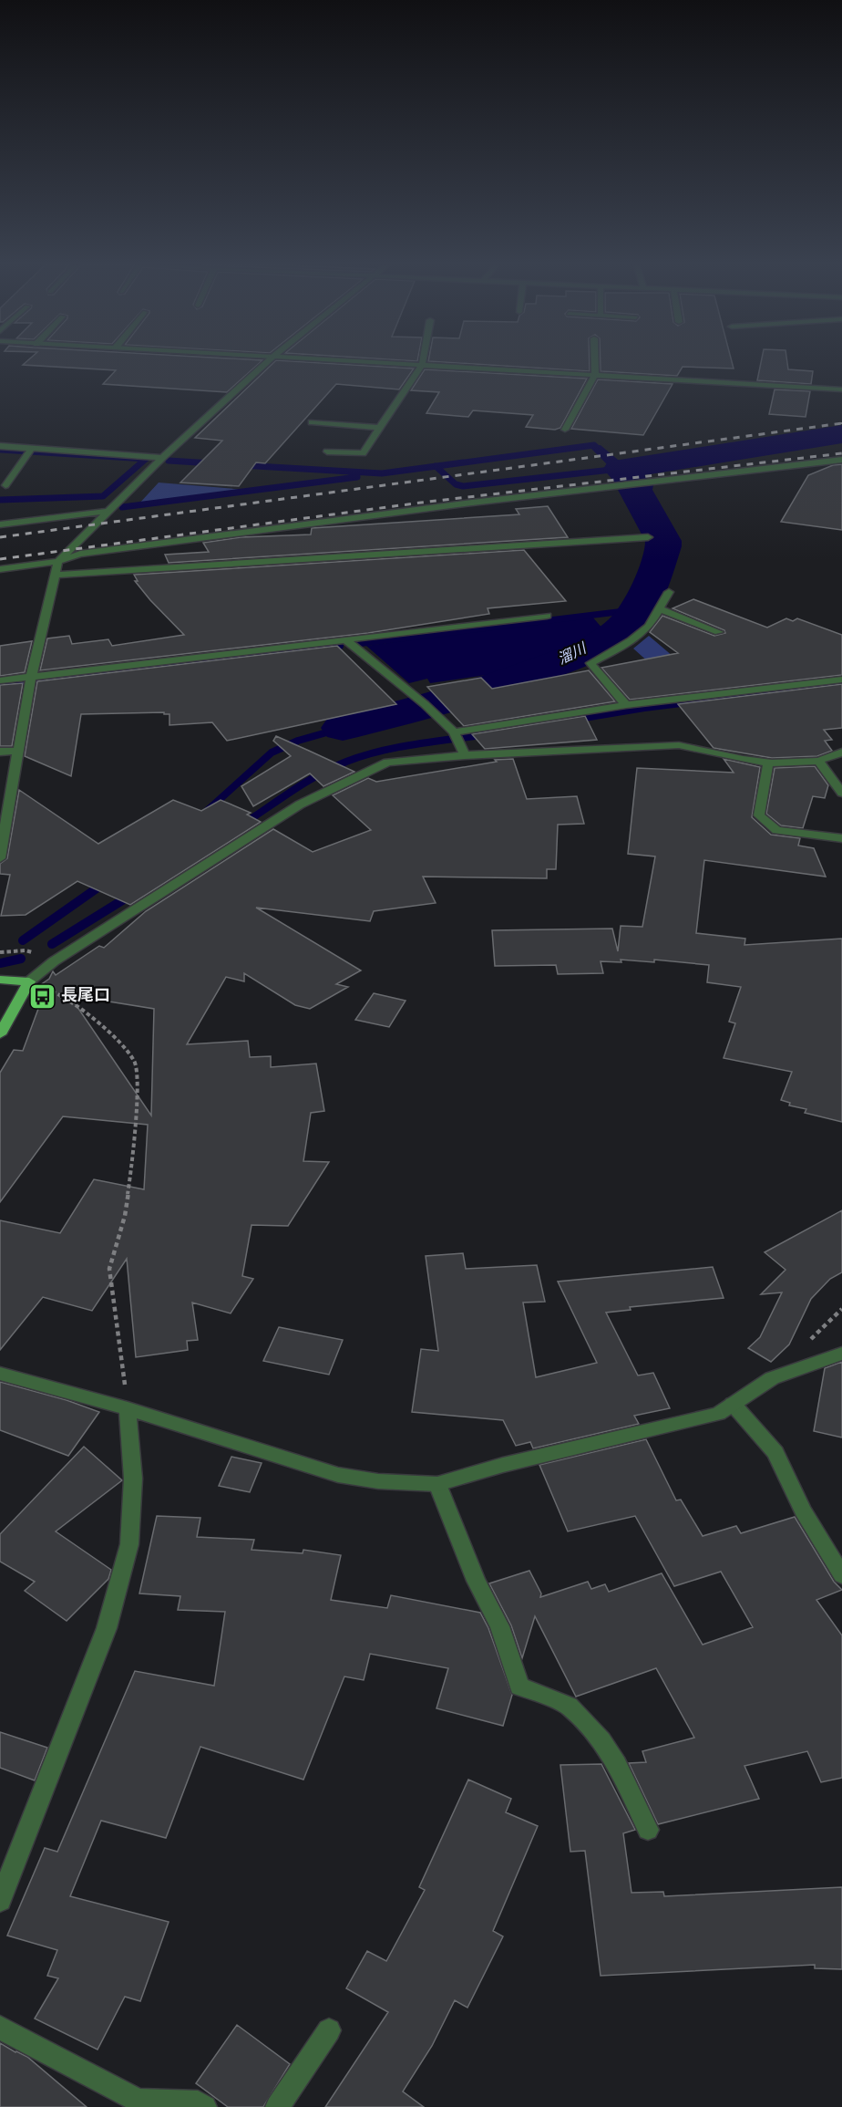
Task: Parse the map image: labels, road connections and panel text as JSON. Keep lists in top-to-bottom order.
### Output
{
  "water": ["溜川"],
  "places": {
    "bus stop": ["長尾口"]
  }
}
